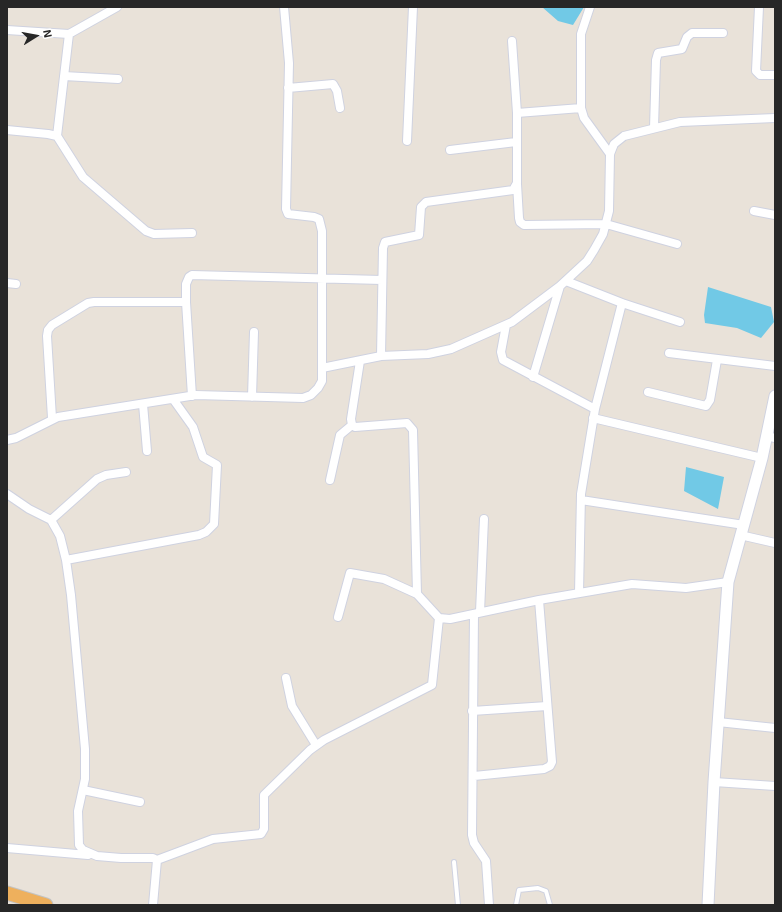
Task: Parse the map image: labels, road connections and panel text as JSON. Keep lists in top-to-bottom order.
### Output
{
  "north": "right"
}
